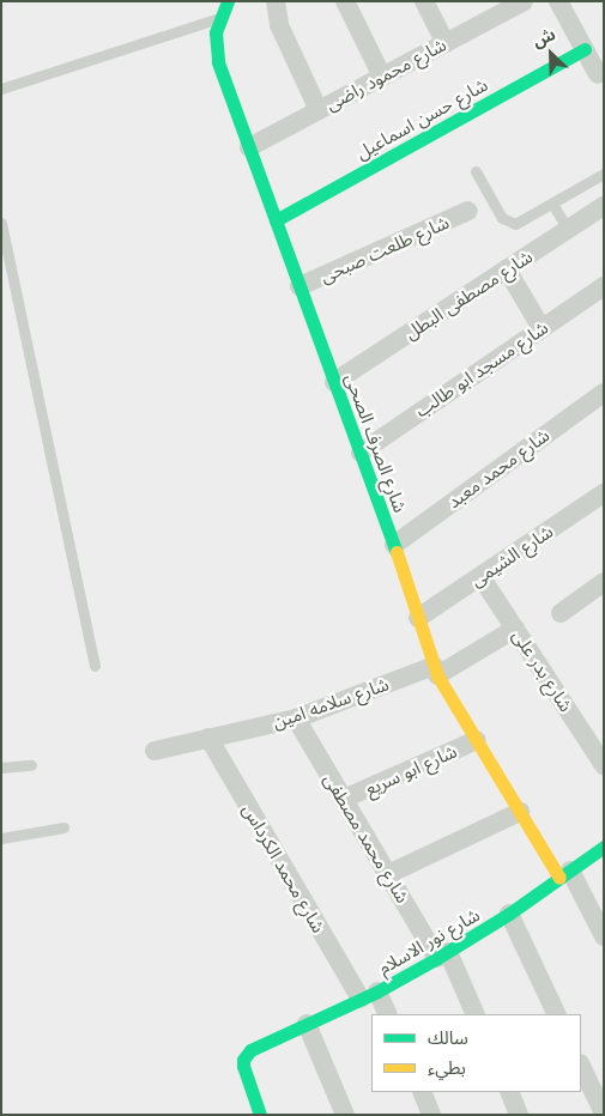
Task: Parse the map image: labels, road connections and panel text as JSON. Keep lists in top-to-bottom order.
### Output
{
  "streets": {
    "street": [
      "شارع محمود راضى",
      "شارع حسن اسماعيل",
      "شارع طلعت صبحى",
      "شارع مصطفى البطل",
      "شارع مسجد ابو طالب",
      "شارع الصرف الصحى",
      "شارع محمد معبد",
      "شارع الشيمى",
      "شارع بدر على",
      "شارع سلامه امين",
      "شارع ابو سريع",
      "شارع محمد مصطفى",
      "شارع محمد الكرداس",
      "شارع نور الاسلام"
    ]
  },
  "crossings": [
    ["شارع محمود راضى", "شارع الصرف الصحى"],
    ["شارع حسن اسماعيل", "شارع الصرف الصحى"],
    ["شارع طلعت صبحى", "شارع الصرف الصحى"],
    ["شارع مصطفى البطل", "شارع الصرف الصحى"],
    ["شارع مسجد ابو طالب", "شارع الصرف الصحى"],
    ["شارع الصرف الصحى", "شارع محمد معبد"],
    ["شارع الصرف الصحى", "شارع الشيمى"],
    ["شارع الصرف الصحى", "شارع سلامه امين"],
    ["شارع الصرف الصحى", "شارع ابو سريع"],
    ["شارع الصرف الصحى", "شارع نور الاسلام"],
    ["شارع الشيمى", "شارع بدر على"],
    ["شارع بدر على", "شارع سلامه امين"],
    ["شارع سلامه امين", "شارع محمد مصطفى"],
    ["شارع سلامه امين", "شارع محمد الكرداس"],
    ["شارع ابو سريع", "شارع محمد مصطفى"],
    ["شارع محمد مصطفى", "شارع نور الاسلام"],
    ["شارع محمد الكرداس", "شارع نور الاسلام"]
  ],
  "legend": ["سالك", "بطيء"],
  "north": "top left"
}
